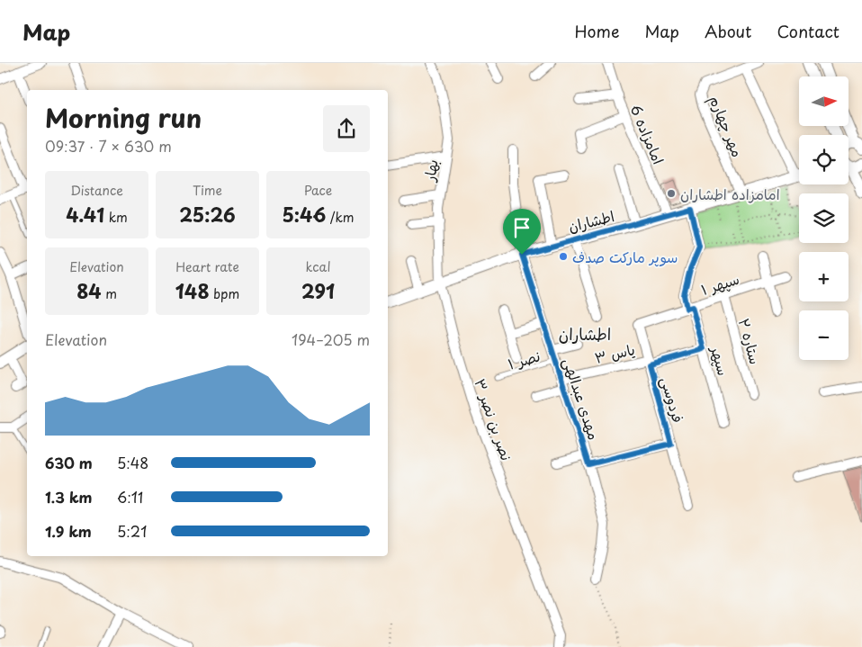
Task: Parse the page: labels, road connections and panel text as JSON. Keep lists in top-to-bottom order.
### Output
{
  "streets": {
    "street": [
      "مهر چهارم",
      "امامزاده 6",
      "بهار",
      "اطشاران",
      "سپهر ۱",
      "ستاره ۲",
      "یاس ۳",
      "سپهر",
      "مهدی عبدالهی",
      "فردوسی",
      "نصر بن نصر ۳"
    ],
    "lane": ["نصر ۱"]
  },
  "crossings": [
    ["مهر چهارم", "اطشاران"],
    ["امامزاده 6", "اطشاران"],
    ["بهار", "اطشاران"],
    ["بهار", "نصر بن نصر ۳"],
    ["اطشاران", "سپهر"],
    ["اطشاران", "مهدی عبدالهی"],
    ["اطشاران", "نصر بن نصر ۳"],
    ["سپهر ۱", "ستاره ۲"],
    ["سپهر ۱", "سپهر"],
    ["سپهر ۱", "فردوسی"],
    ["یاس ۳", "سپهر"],
    ["یاس ۳", "مهدی عبدالهی"],
    ["یاس ۳", "فردوسی"],
    ["نصر ۱", "مهدی عبدالهی"]
  ],
  "districts": ["اطشاران"],
  "places": ["امامزاده اطشاران", "سوپر مارکت صدف"],
  "north": "right",
  "page": {
    "header": "Map",
    "nav": [
      "Home",
      "Map",
      "About",
      "Contact"
    ],
    "map_buttons": ["+", "−"],
    "heading": ["Morning run", "09:37 · 7 × 630 m"],
    "stats": [
      ["Distance", "4.41 km"],
      ["Time", "25:26"],
      ["Pace", "5:46 /km"],
      ["Elevation", "84 m"],
      ["Heart rate", "148 bpm"],
      ["kcal", "291"]
    ],
    "chart": ["Elevation", "194–205 m"],
    "list": [
      {
        "name": "630 m",
        "note": "5:48"
      },
      {
        "name": "1.3 km",
        "note": "6:11"
      },
      {
        "name": "1.9 km",
        "note": "5:21"
      }
    ]
  }
}
